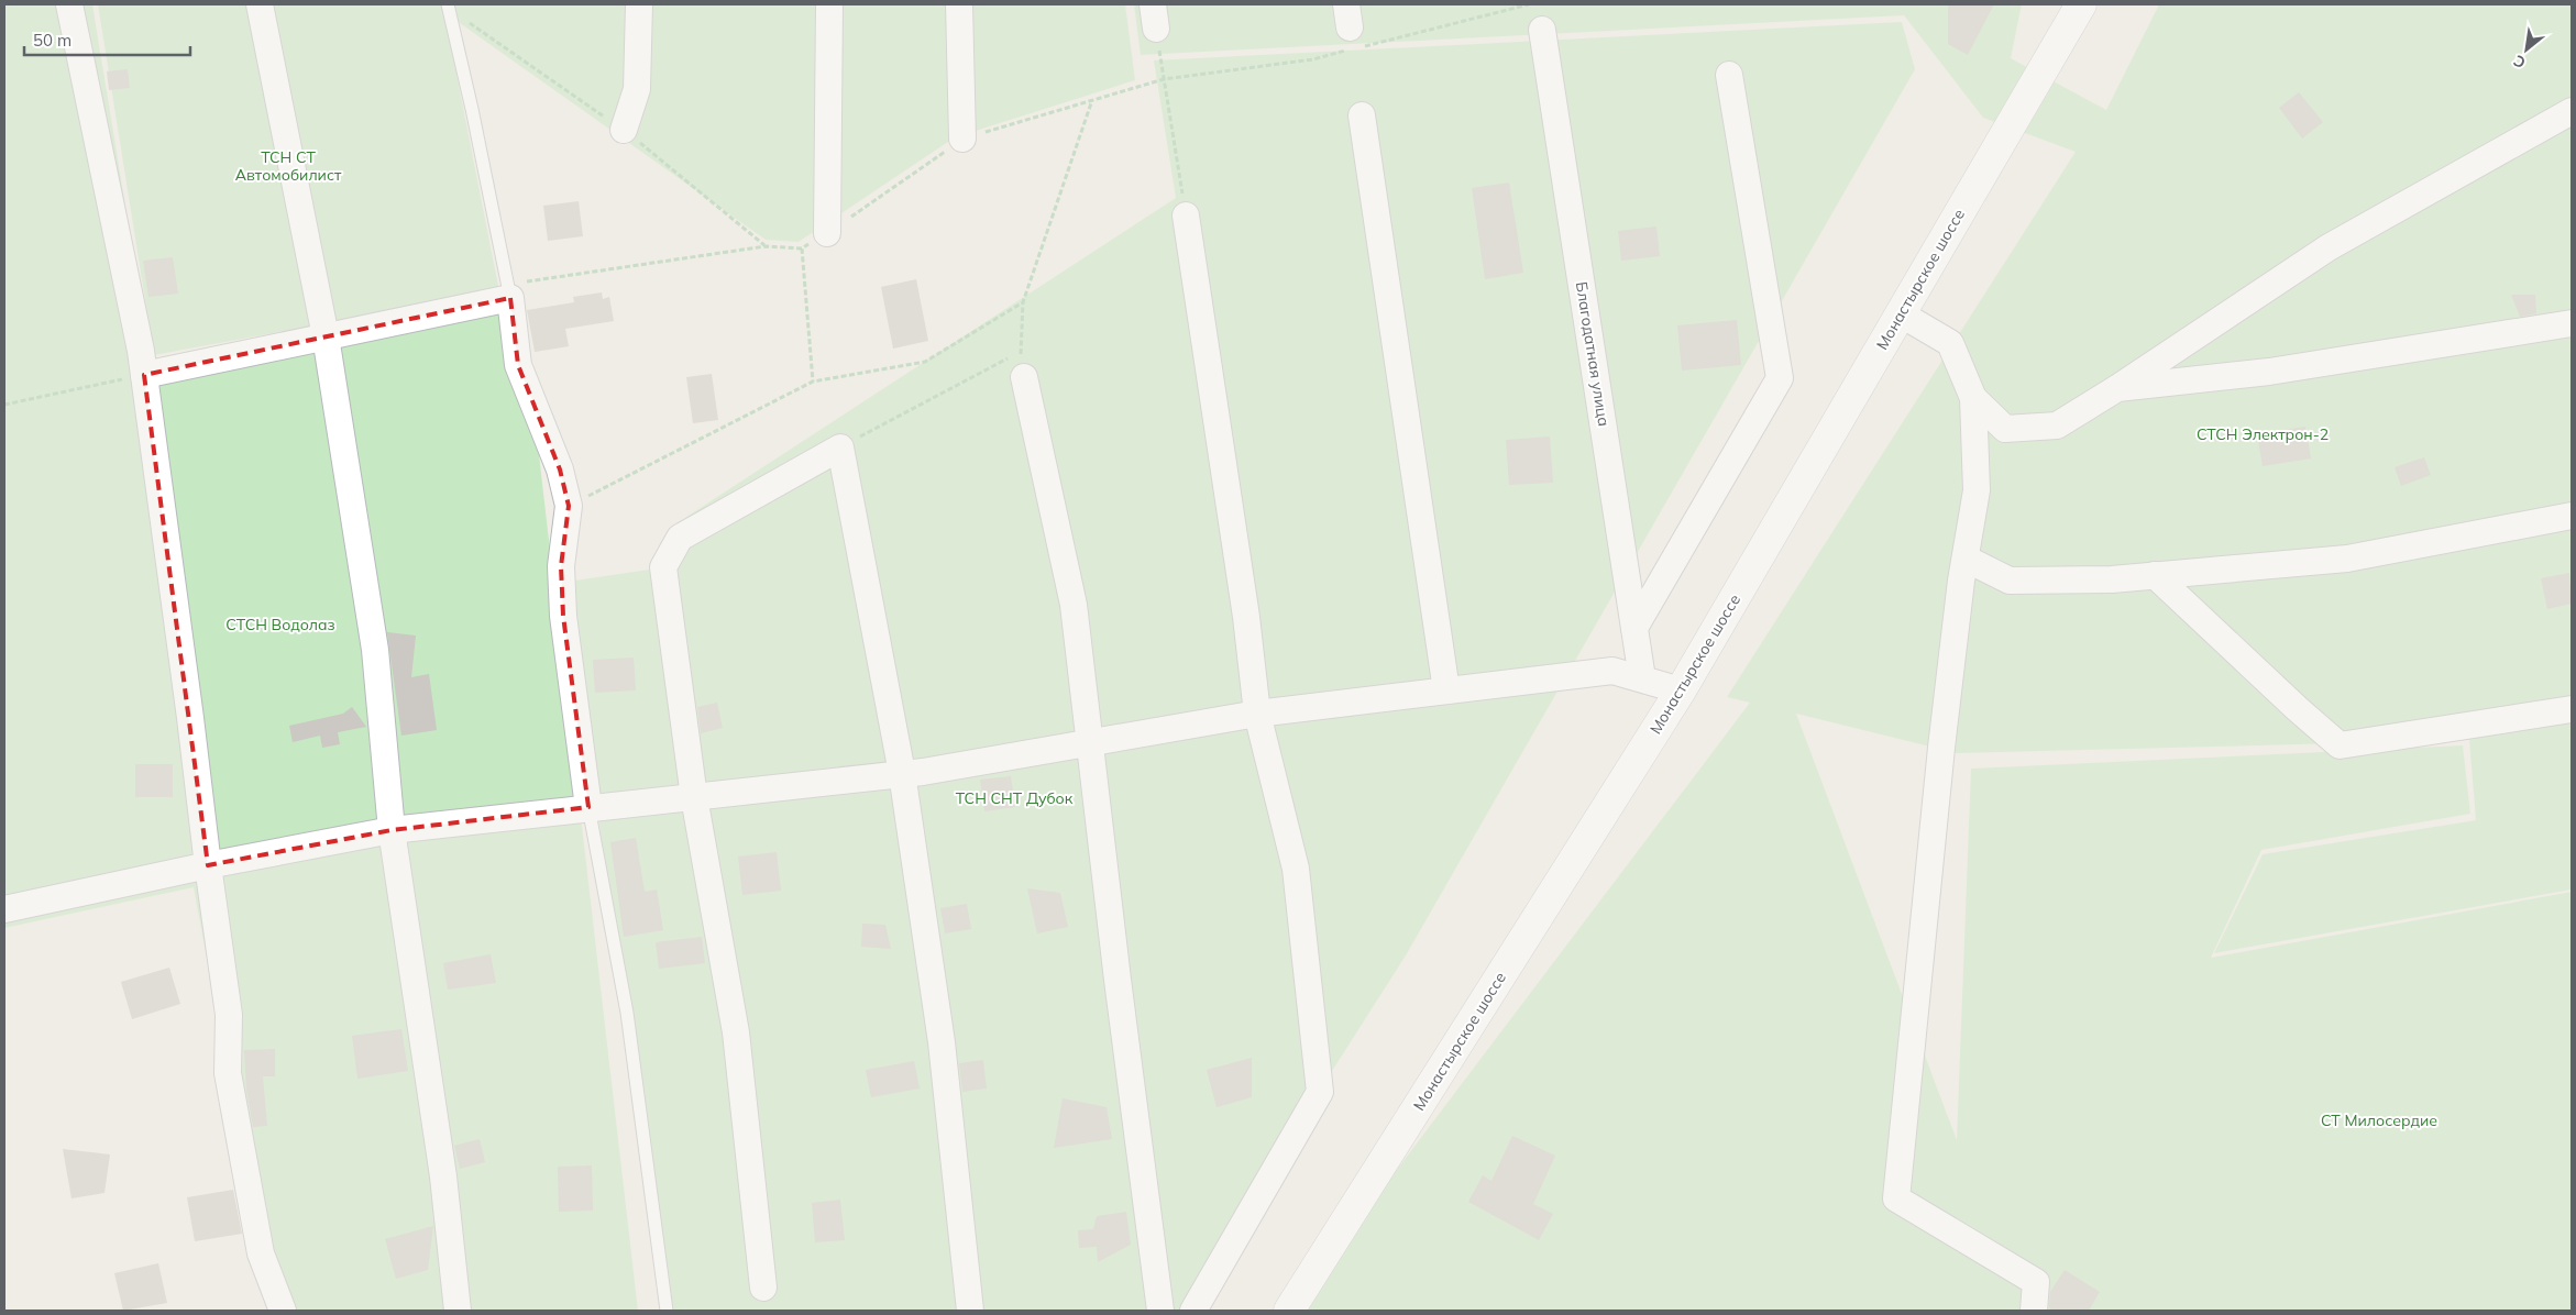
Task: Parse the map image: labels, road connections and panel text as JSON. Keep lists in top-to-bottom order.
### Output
{
  "streets": {
    "main road": ["Монастырское шоссе"],
    "street": ["Благодатная улица"]
  },
  "parks": [
    "ТСН СТ Автомобилист",
    "СТСН Электрон-2",
    "СТСН Водолаз",
    "ТСН СНТ Дубок",
    "СТ Милосердие"
  ],
  "scale_bar": "50 m",
  "north": "bottom left"
}
